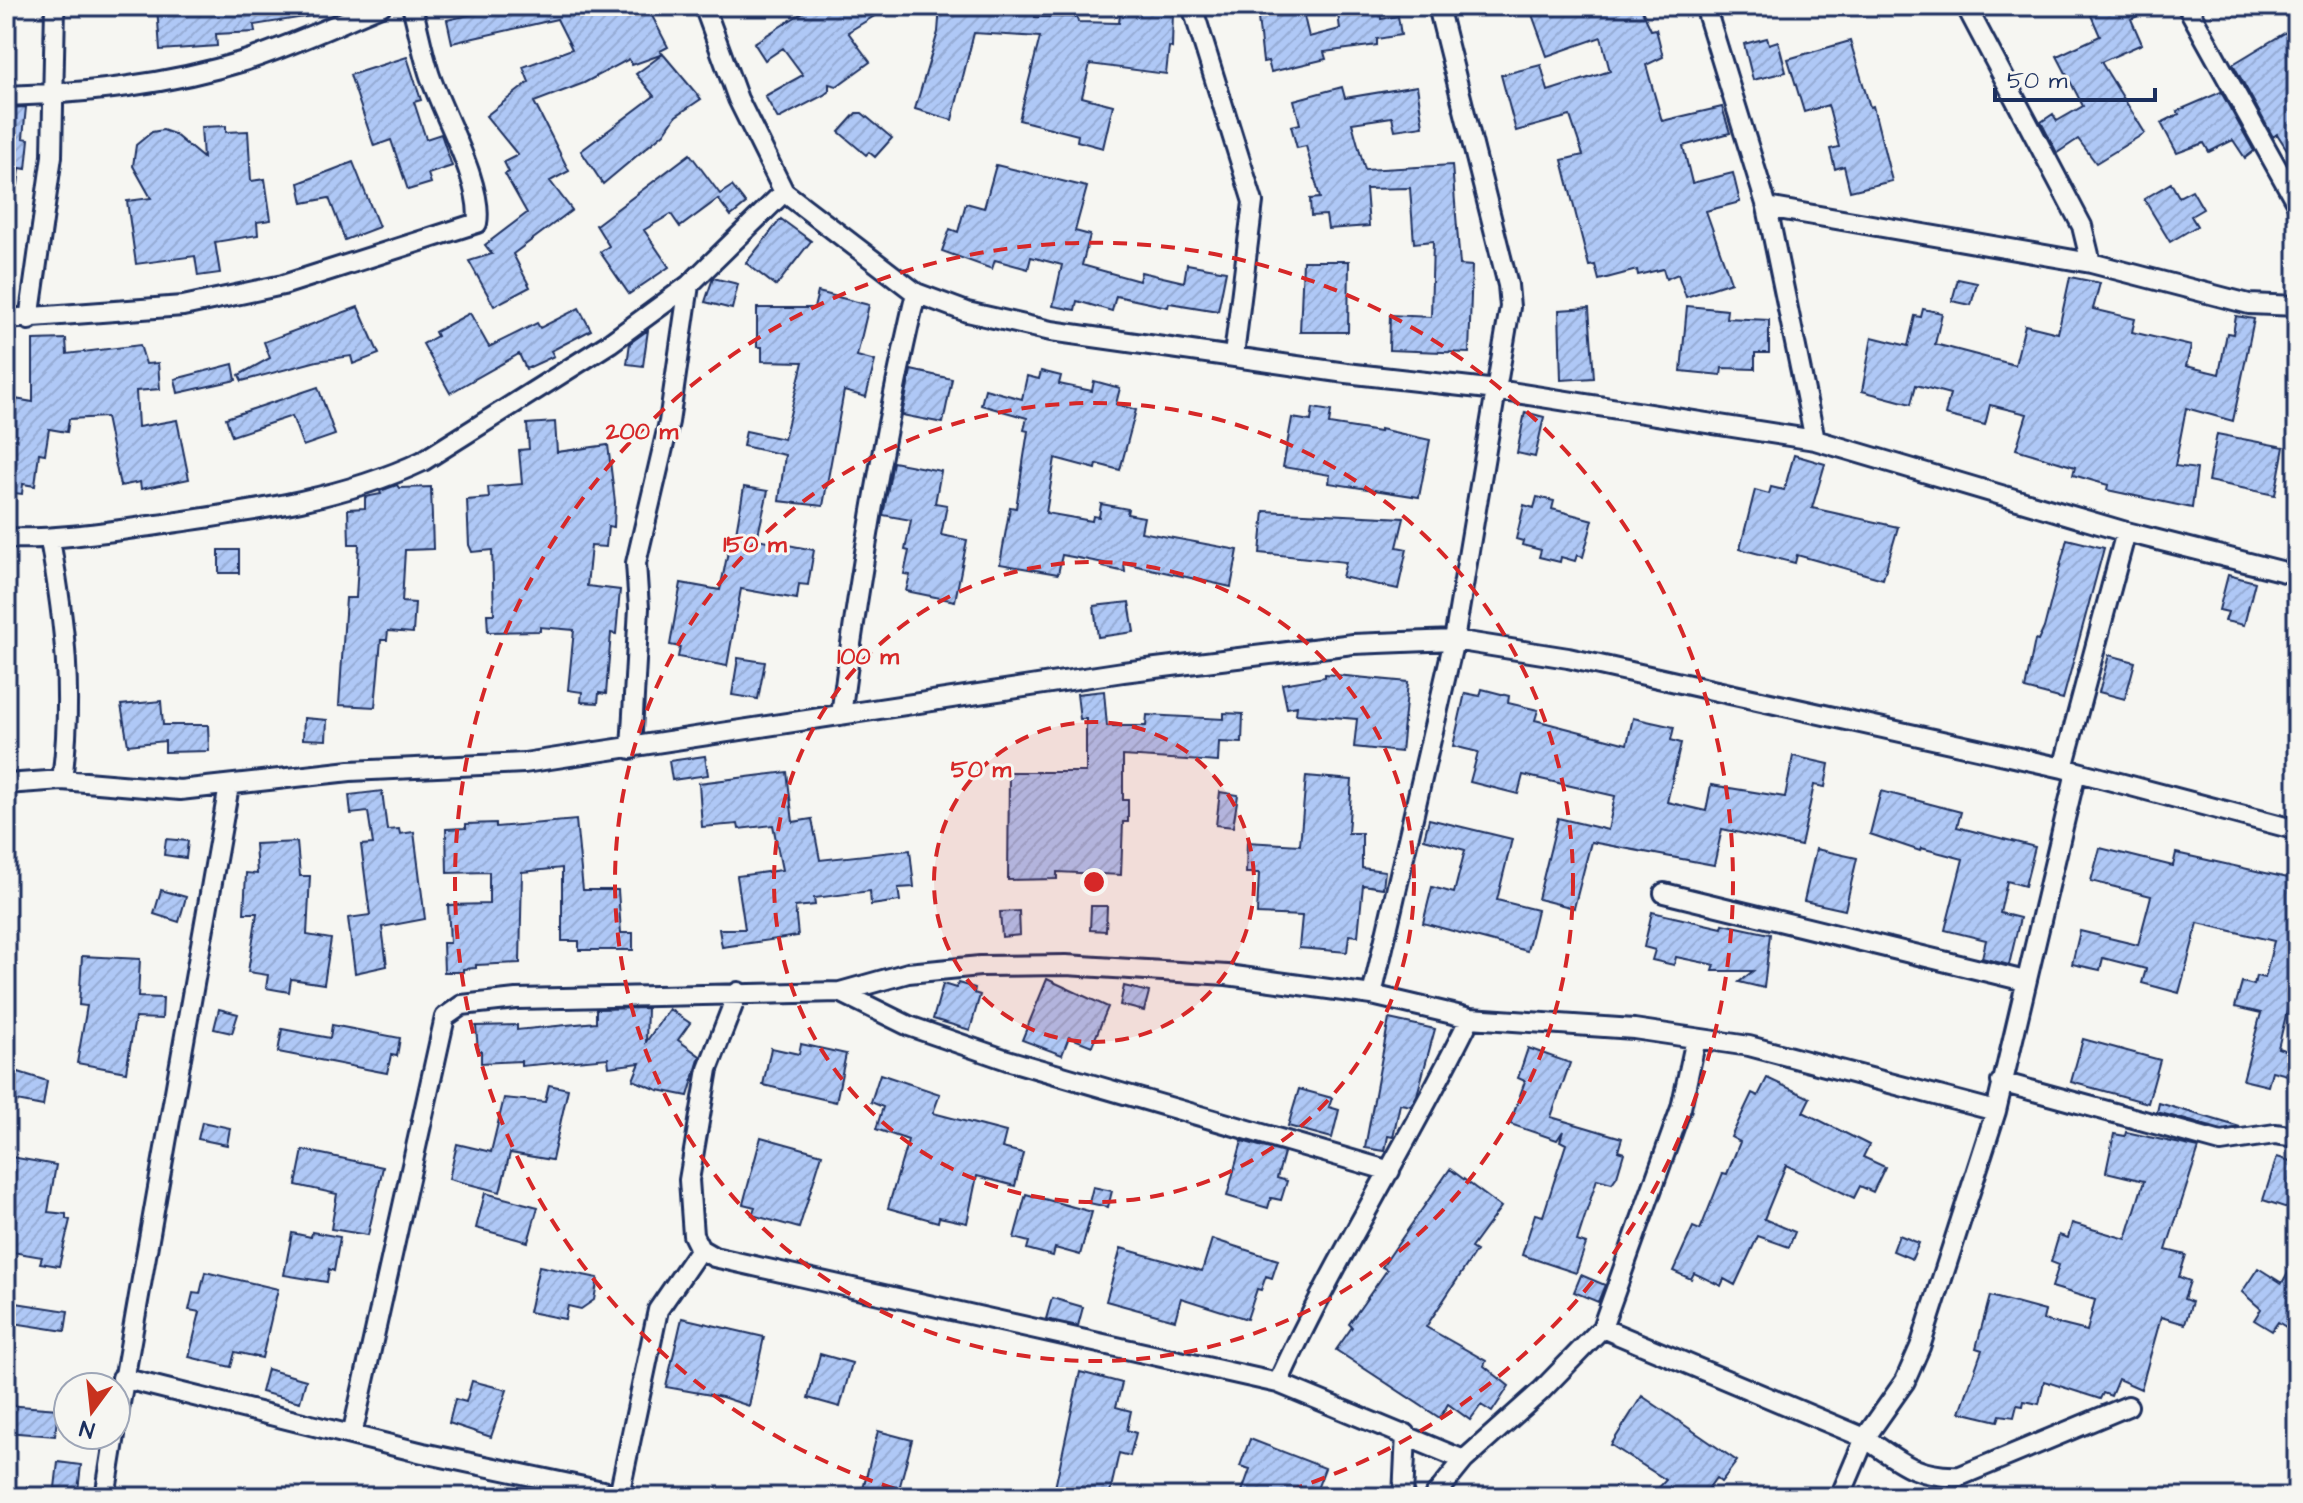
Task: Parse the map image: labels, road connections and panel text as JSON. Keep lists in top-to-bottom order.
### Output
{
  "scale_bar": "50 m",
  "north": "bottom",
  "rings": [
    "200 m",
    "150 m",
    "100 m",
    "50 m"
  ]
}
